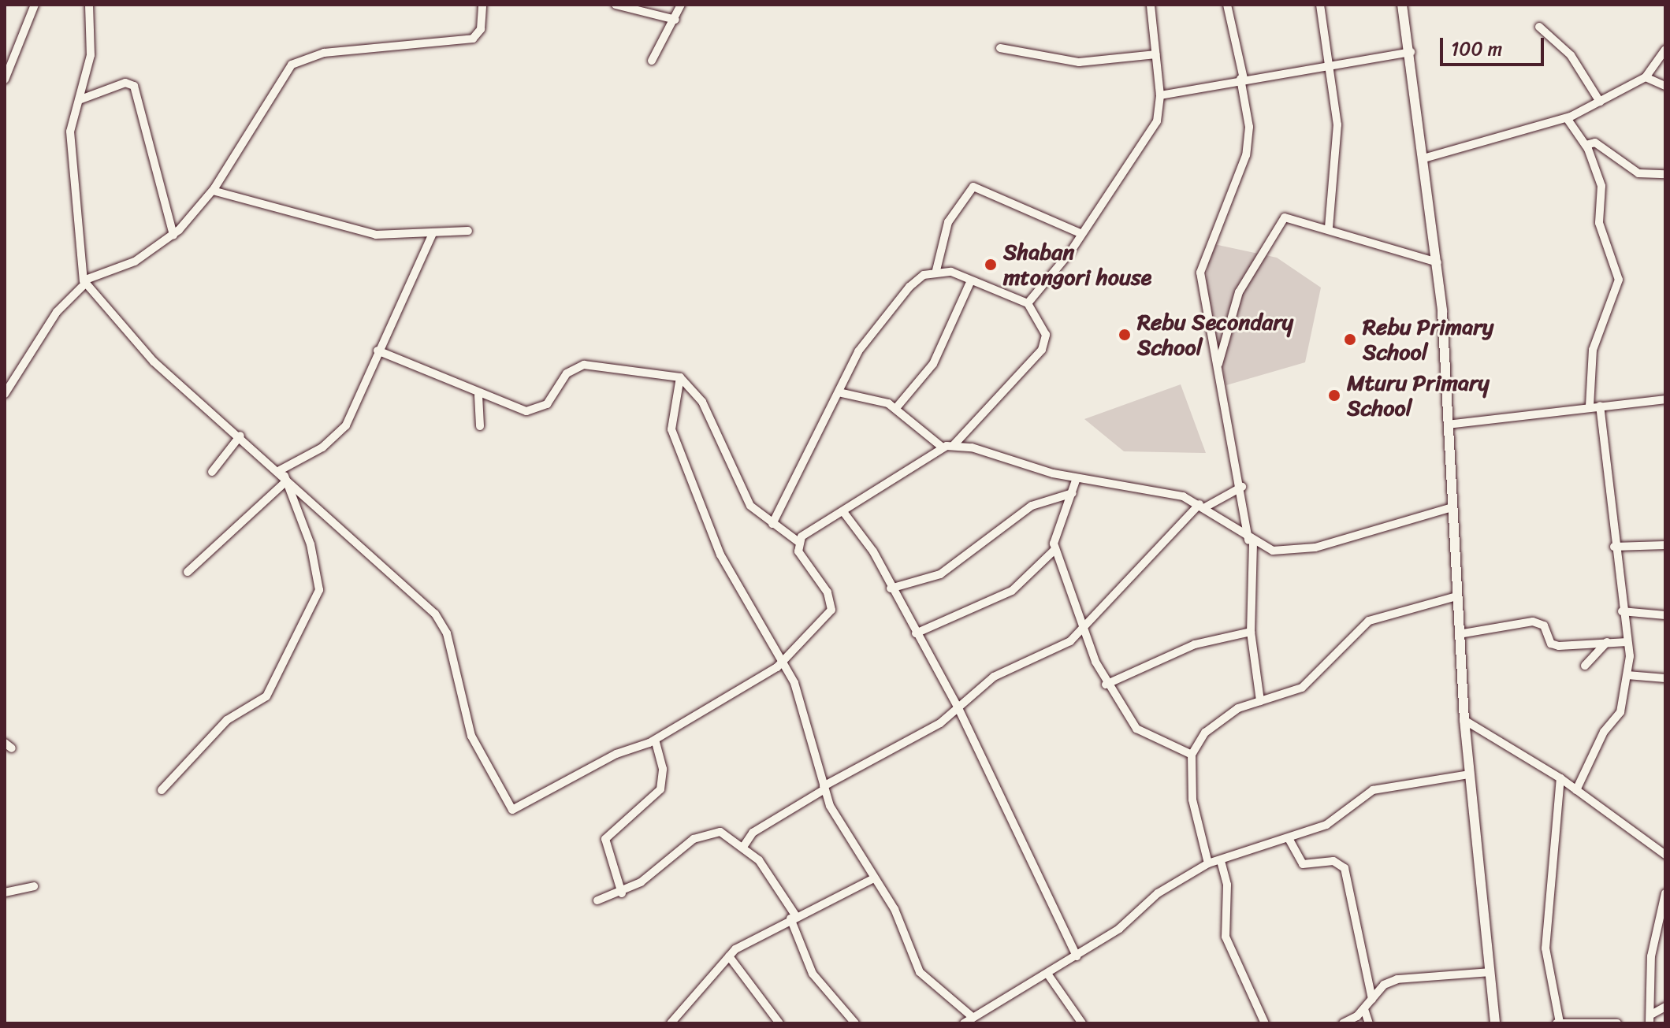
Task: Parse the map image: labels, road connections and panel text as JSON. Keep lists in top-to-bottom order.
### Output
{
  "places": [
    "Shaban mtongori house",
    "Rebu Secondary School",
    "Rebu Primary School",
    "Mturu Primary School"
  ],
  "scale_bar": "100 m"
}
